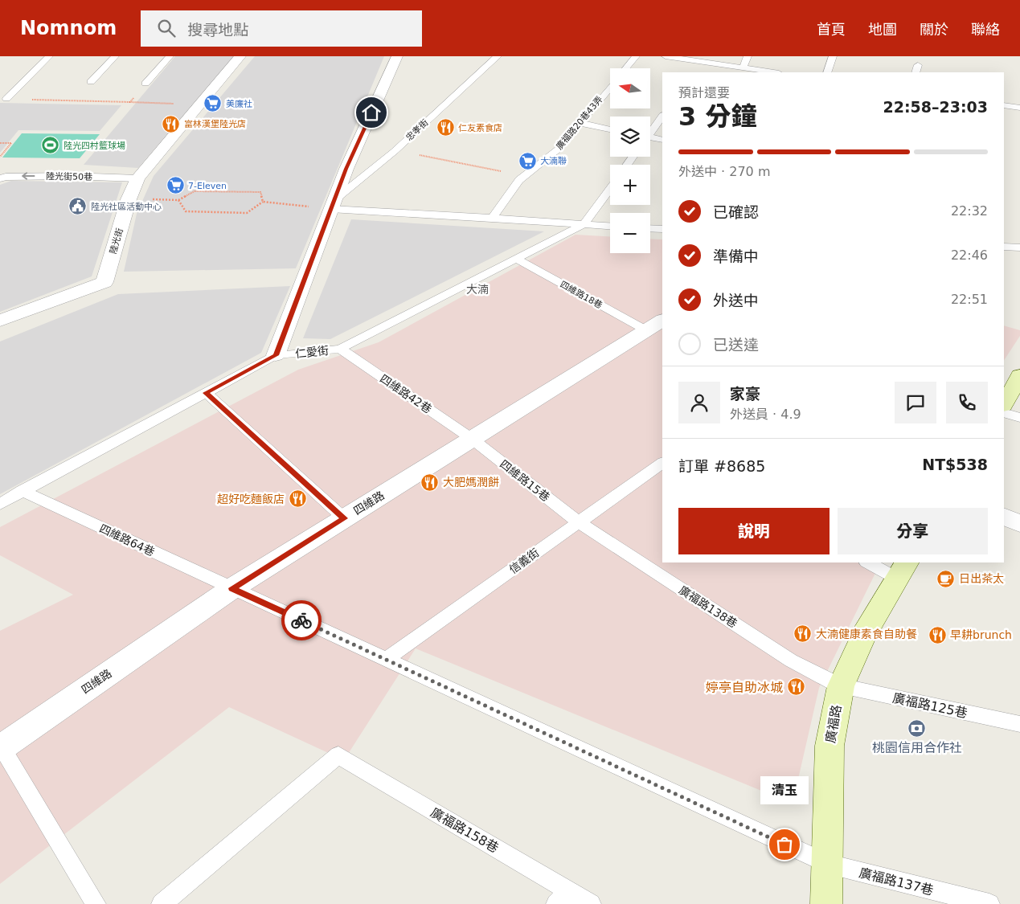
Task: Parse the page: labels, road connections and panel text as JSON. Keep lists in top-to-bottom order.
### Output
{
  "streets": {
    "street": ["陸光街", "四維路", "廣福路"],
    "lane": [
      "廣福路20巷43弄",
      "忠孝街",
      "陸光街50巷",
      "四維路18巷",
      "仁愛街",
      "四維路42巷",
      "四維路15巷",
      "四維路64巷",
      "信義街",
      "廣福路138巷",
      "廣福路125巷",
      "廣福路158巷",
      "廣福路137巷"
    ]
  },
  "crossings": [
    ["陸光街50巷", "陸光街"],
    ["四維路18巷", "仁愛街"],
    ["四維路18巷", "四維路"],
    ["仁愛街", "四維路42巷"],
    ["仁愛街", "四維路64巷"],
    ["四維路42巷", "四維路15巷"],
    ["四維路42巷", "四維路"],
    ["四維路15巷", "四維路"],
    ["四維路15巷", "信義街"],
    ["四維路15巷", "廣福路138巷"],
    ["四維路", "四維路64巷"],
    ["四維路64巷", "信義街"],
    ["四維路64巷", "廣福路137巷"],
    ["信義街", "廣福路138巷"],
    ["信義街", "廣福路137巷"],
    ["廣福路138巷", "廣福路125巷"],
    ["廣福路138巷", "廣福路"],
    ["廣福路125巷", "廣福路"],
    ["廣福路", "廣福路137巷"]
  ],
  "one_way": ["陸光街50巷"],
  "districts": ["大湳"],
  "places": {
    "supermarket": ["美廉社", "大湳聯", "7-Eleven"],
    "restaurant": [
      "富林漢堡陸光店",
      "仁友素食店",
      "大肥媽潤餅",
      "超好吃麵飯店",
      "大湳健康素食自助餐",
      "早耕brunch",
      "婷亭自助冰城"
    ],
    "sports": ["陸光四村籃球場"],
    "public building": ["陸光社區活動中心"],
    "cafe": ["日出茶太"],
    "bank": ["桃園信用合作社"],
    "other": ["清玉"]
  },
  "north": "left",
  "page": {
    "header": "Nomnom",
    "search": "搜尋地點",
    "nav": [
      "首頁",
      "地圖",
      "關於",
      "聯絡"
    ],
    "map_buttons": ["+", "−"],
    "heading": ["3 分鐘", "預計還要", "22:58–23:03"],
    "panel": [
      "家豪",
      "外送員 · 4.9",
      "訂單 #8685",
      "NT$538"
    ],
    "bar": "外送中 · 270 m",
    "list": [
      ["已確認", "22:32"],
      ["準備中", "22:46"],
      ["外送中", "22:51"],
      "已送達"
    ],
    "buttons": ["說明", "分享"],
    "bubble": "清玉"
  }
}
